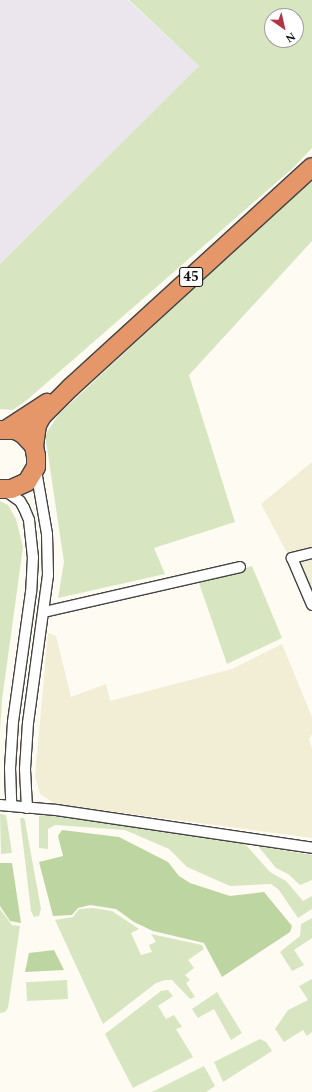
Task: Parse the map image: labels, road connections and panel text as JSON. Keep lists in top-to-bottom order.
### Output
{
  "streets": {
    "highway": ["45"]
  },
  "north": "bottom right"
}
